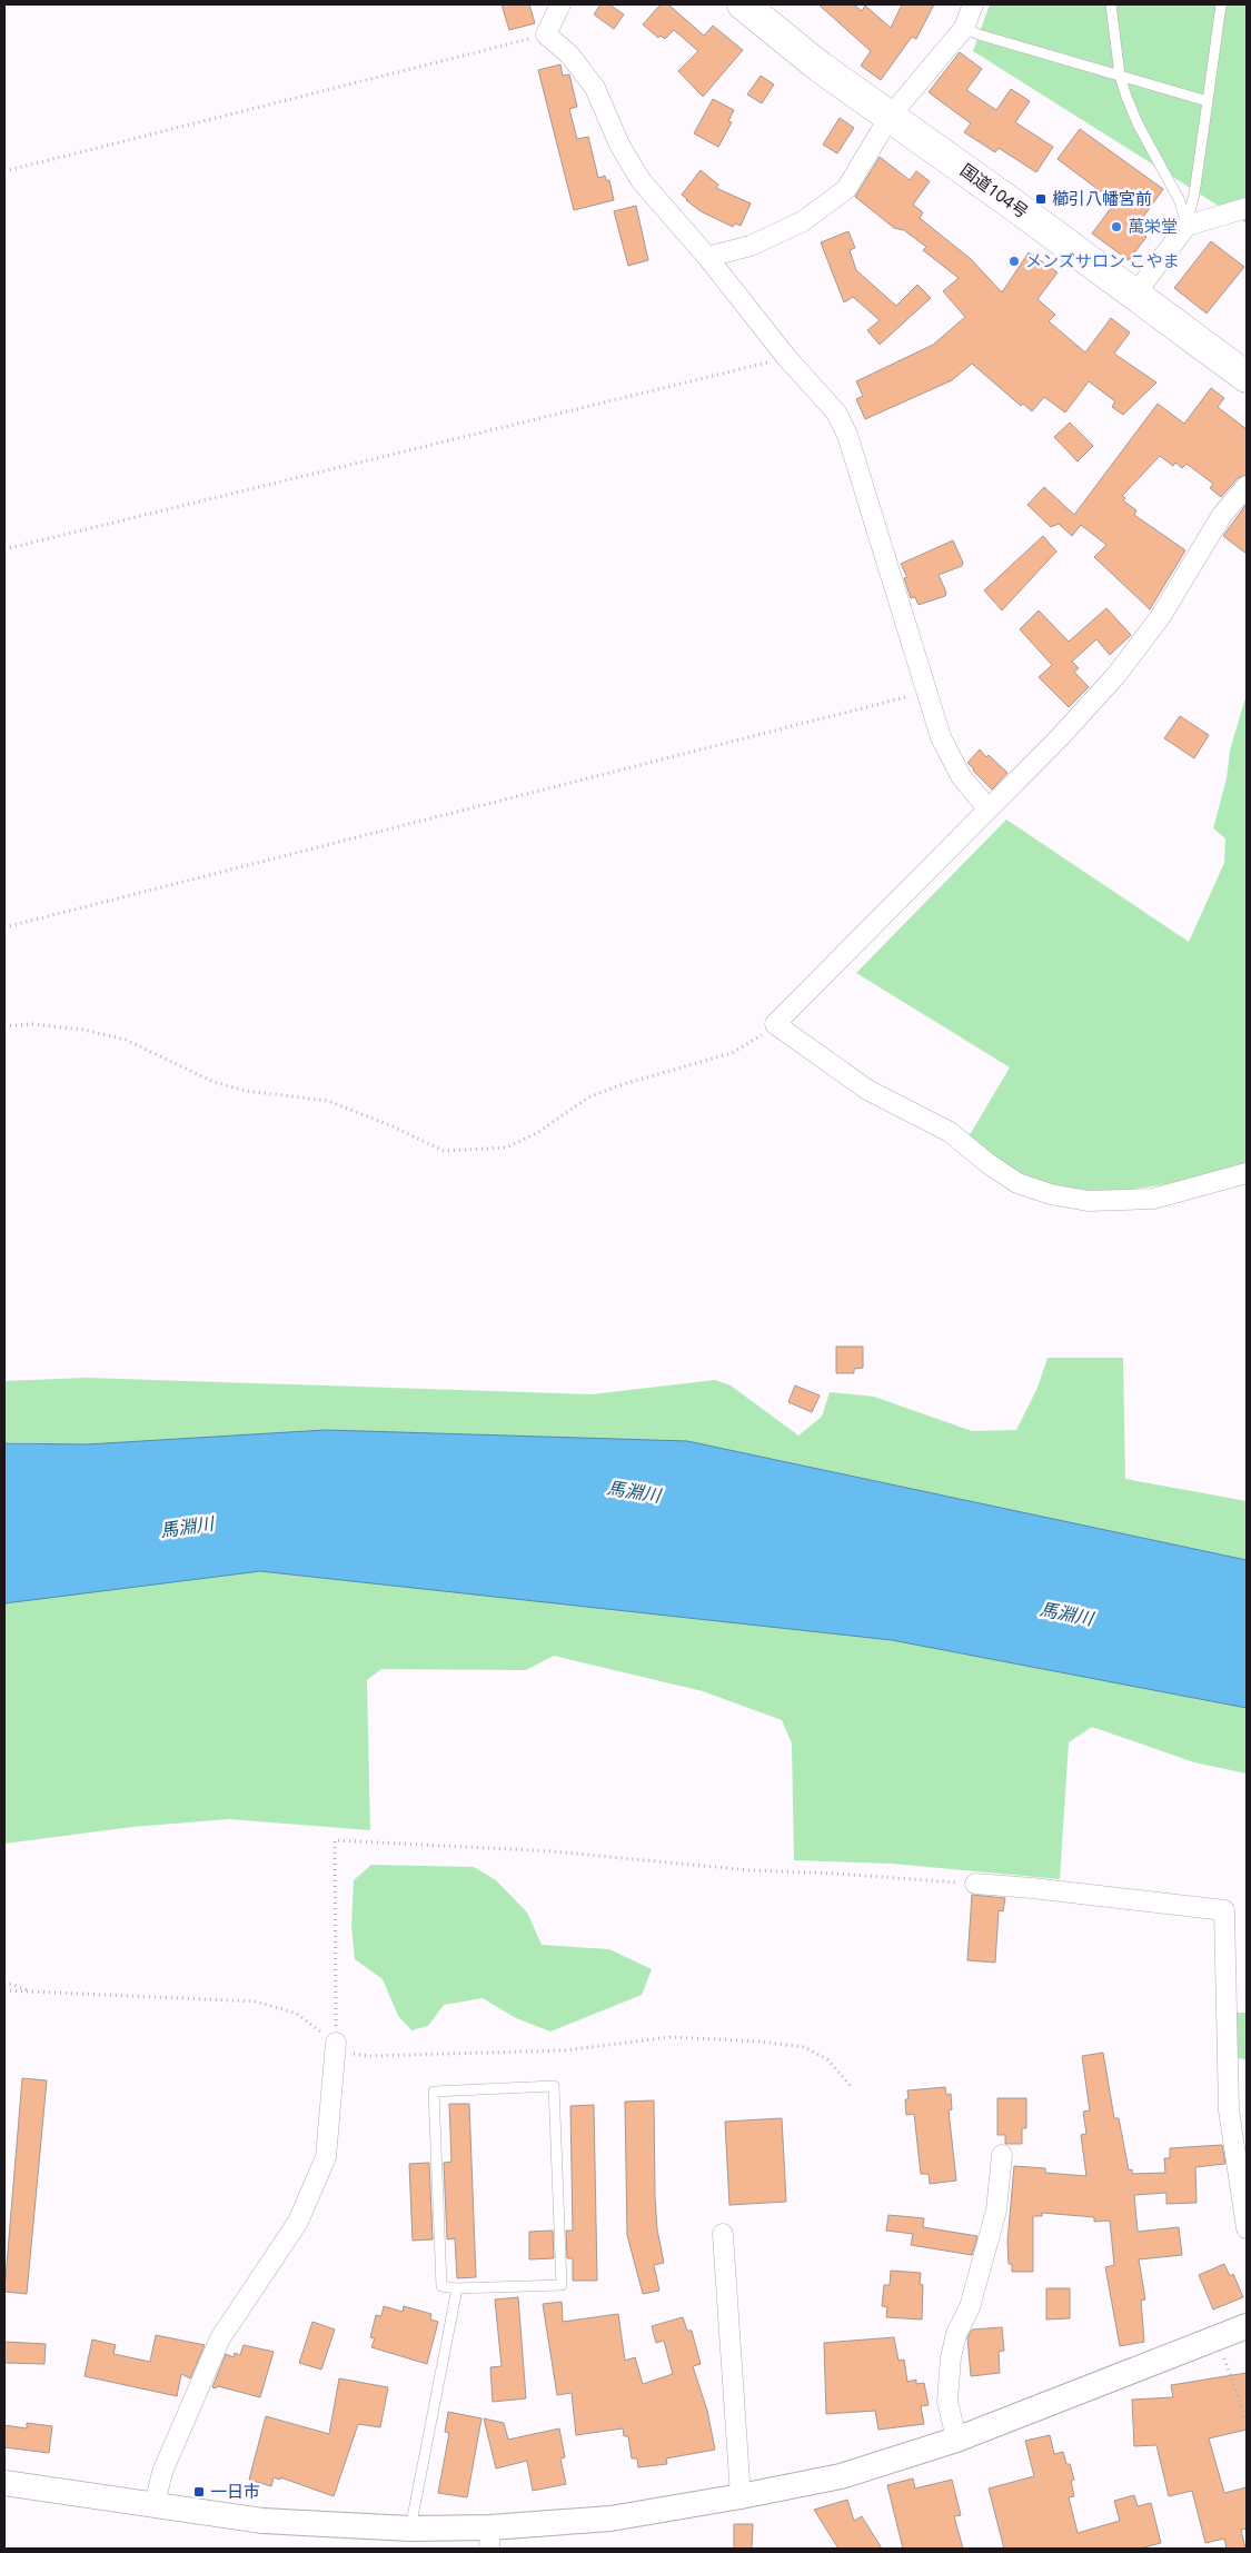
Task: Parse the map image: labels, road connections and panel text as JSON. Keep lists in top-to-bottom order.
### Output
{
  "streets": {
    "highway": ["国道104号"]
  },
  "water": ["馬淵川"],
  "places": {
    "transit": ["櫛引八幡宮前", "一日市"],
    "other": ["萬栄堂", "メンズサロン こやま"]
  }
}
